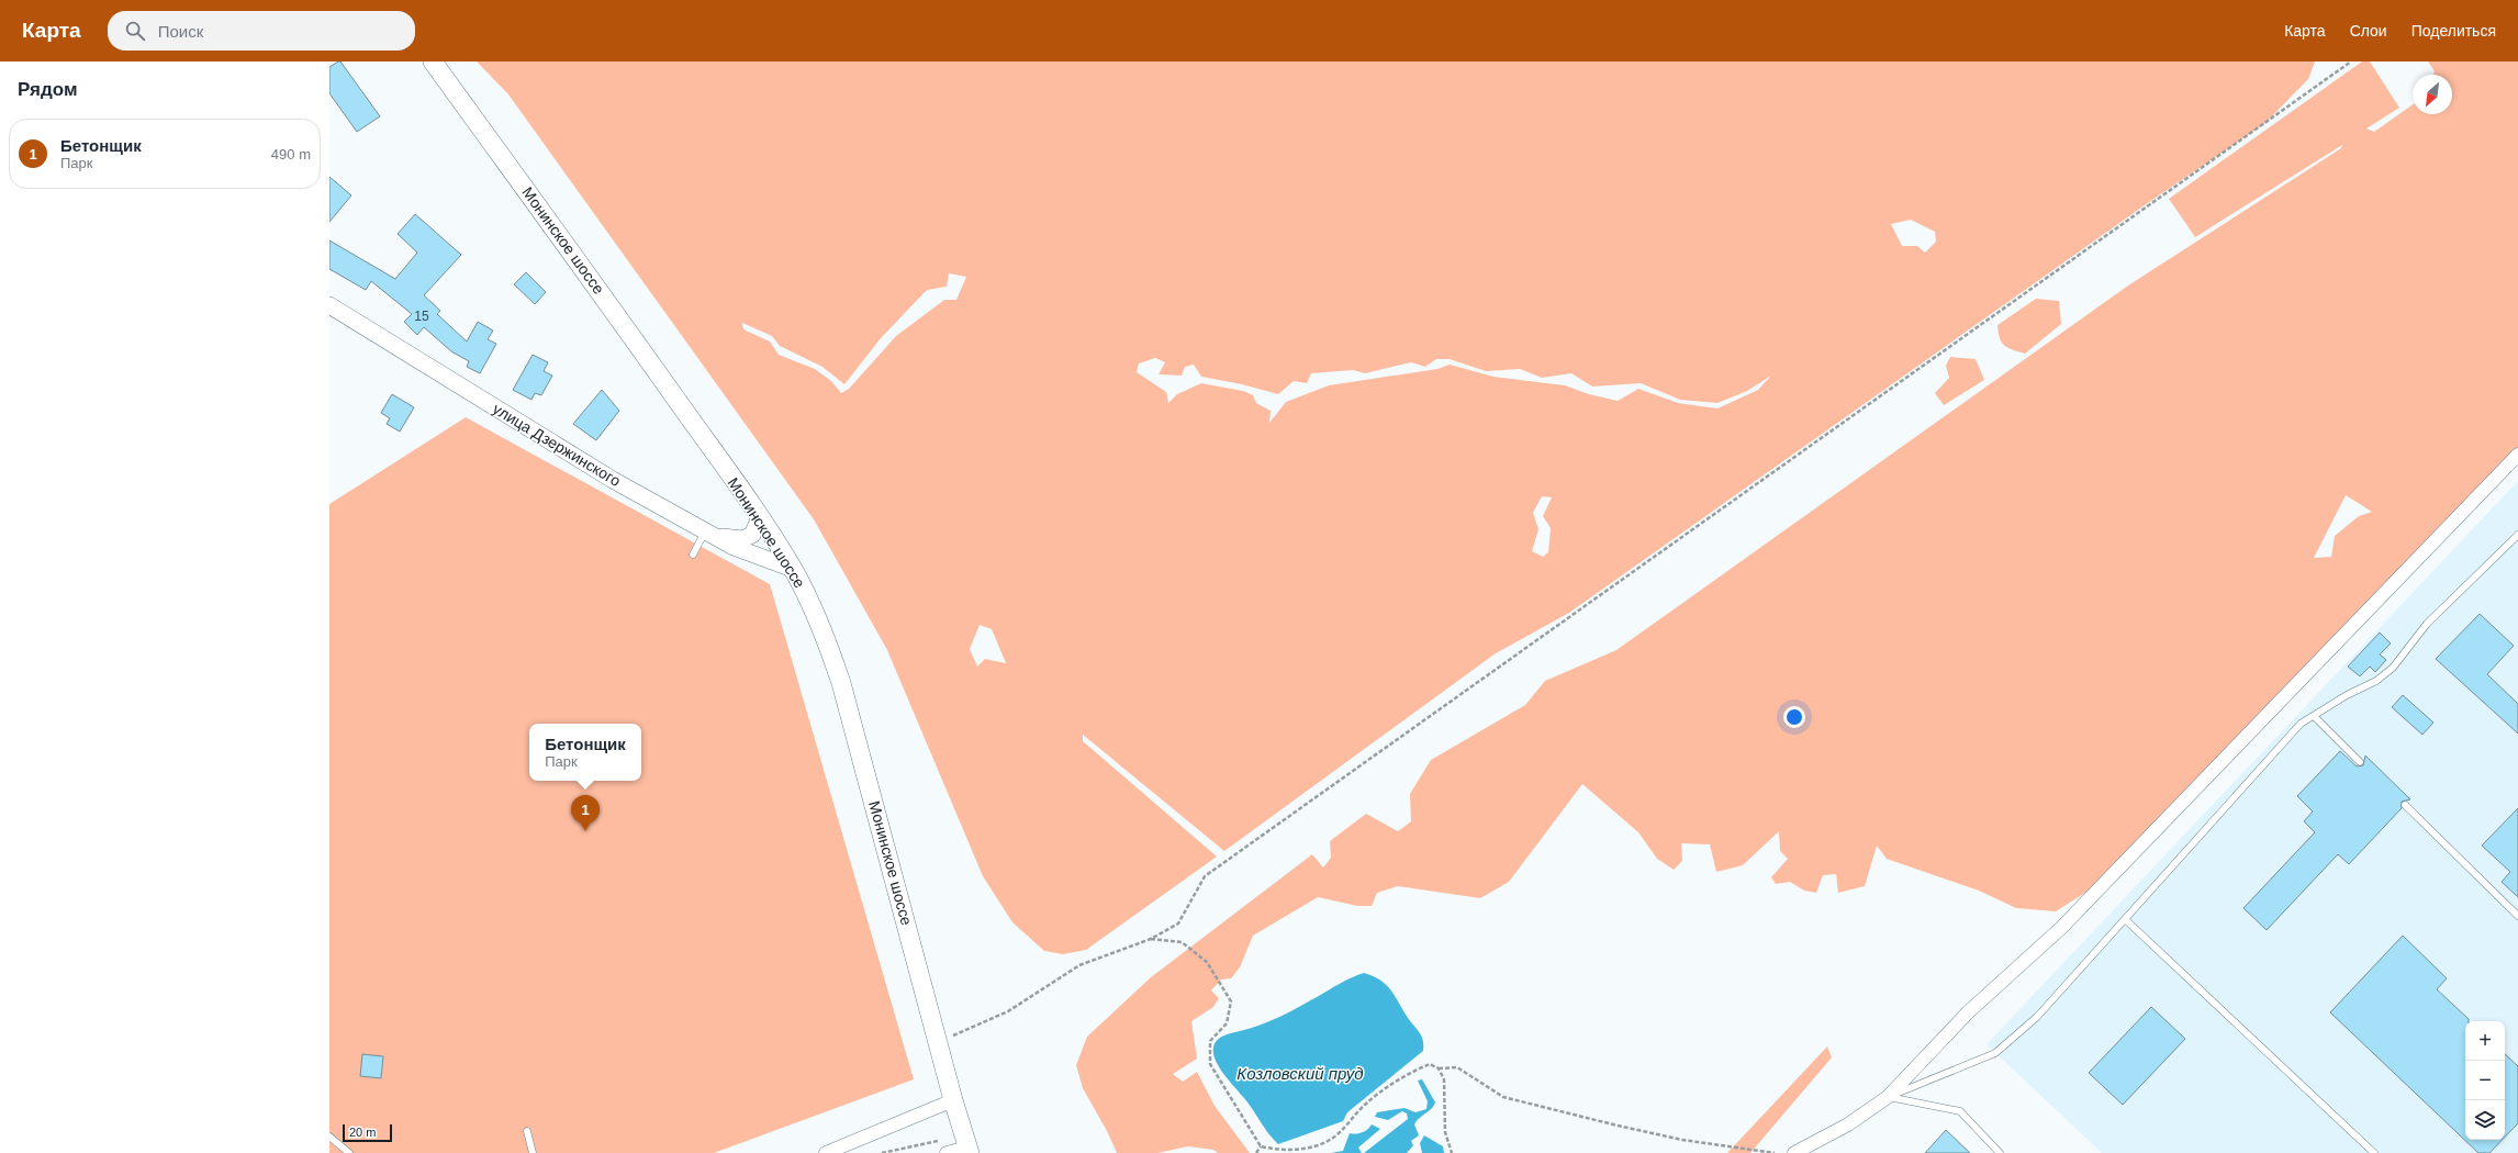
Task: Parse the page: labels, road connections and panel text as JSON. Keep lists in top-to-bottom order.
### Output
{
  "streets": {
    "main road": ["Монинское шоссе"],
    "street": ["улица Дзержинского"]
  },
  "crossings": [
    ["Монинское шоссе", "улица Дзержинского"]
  ],
  "water": ["Козловский пруд"],
  "house_numbers": ["15"],
  "scale_bar": "20 m",
  "north": "bottom left",
  "page": {
    "header": "Карта",
    "search": "Поиск",
    "nav": ["Карта", "Слои", "Поделиться"],
    "heading": "Рядом",
    "list": [
      {
        "mark": "1",
        "name": "Бетонщик",
        "note": "Парк",
        "value": "490 m"
      }
    ],
    "popup": ["Бетонщик", "Парк"],
    "pins": "1",
    "map_buttons": ["+", "−"],
    "scale": "20 m"
  }
}
